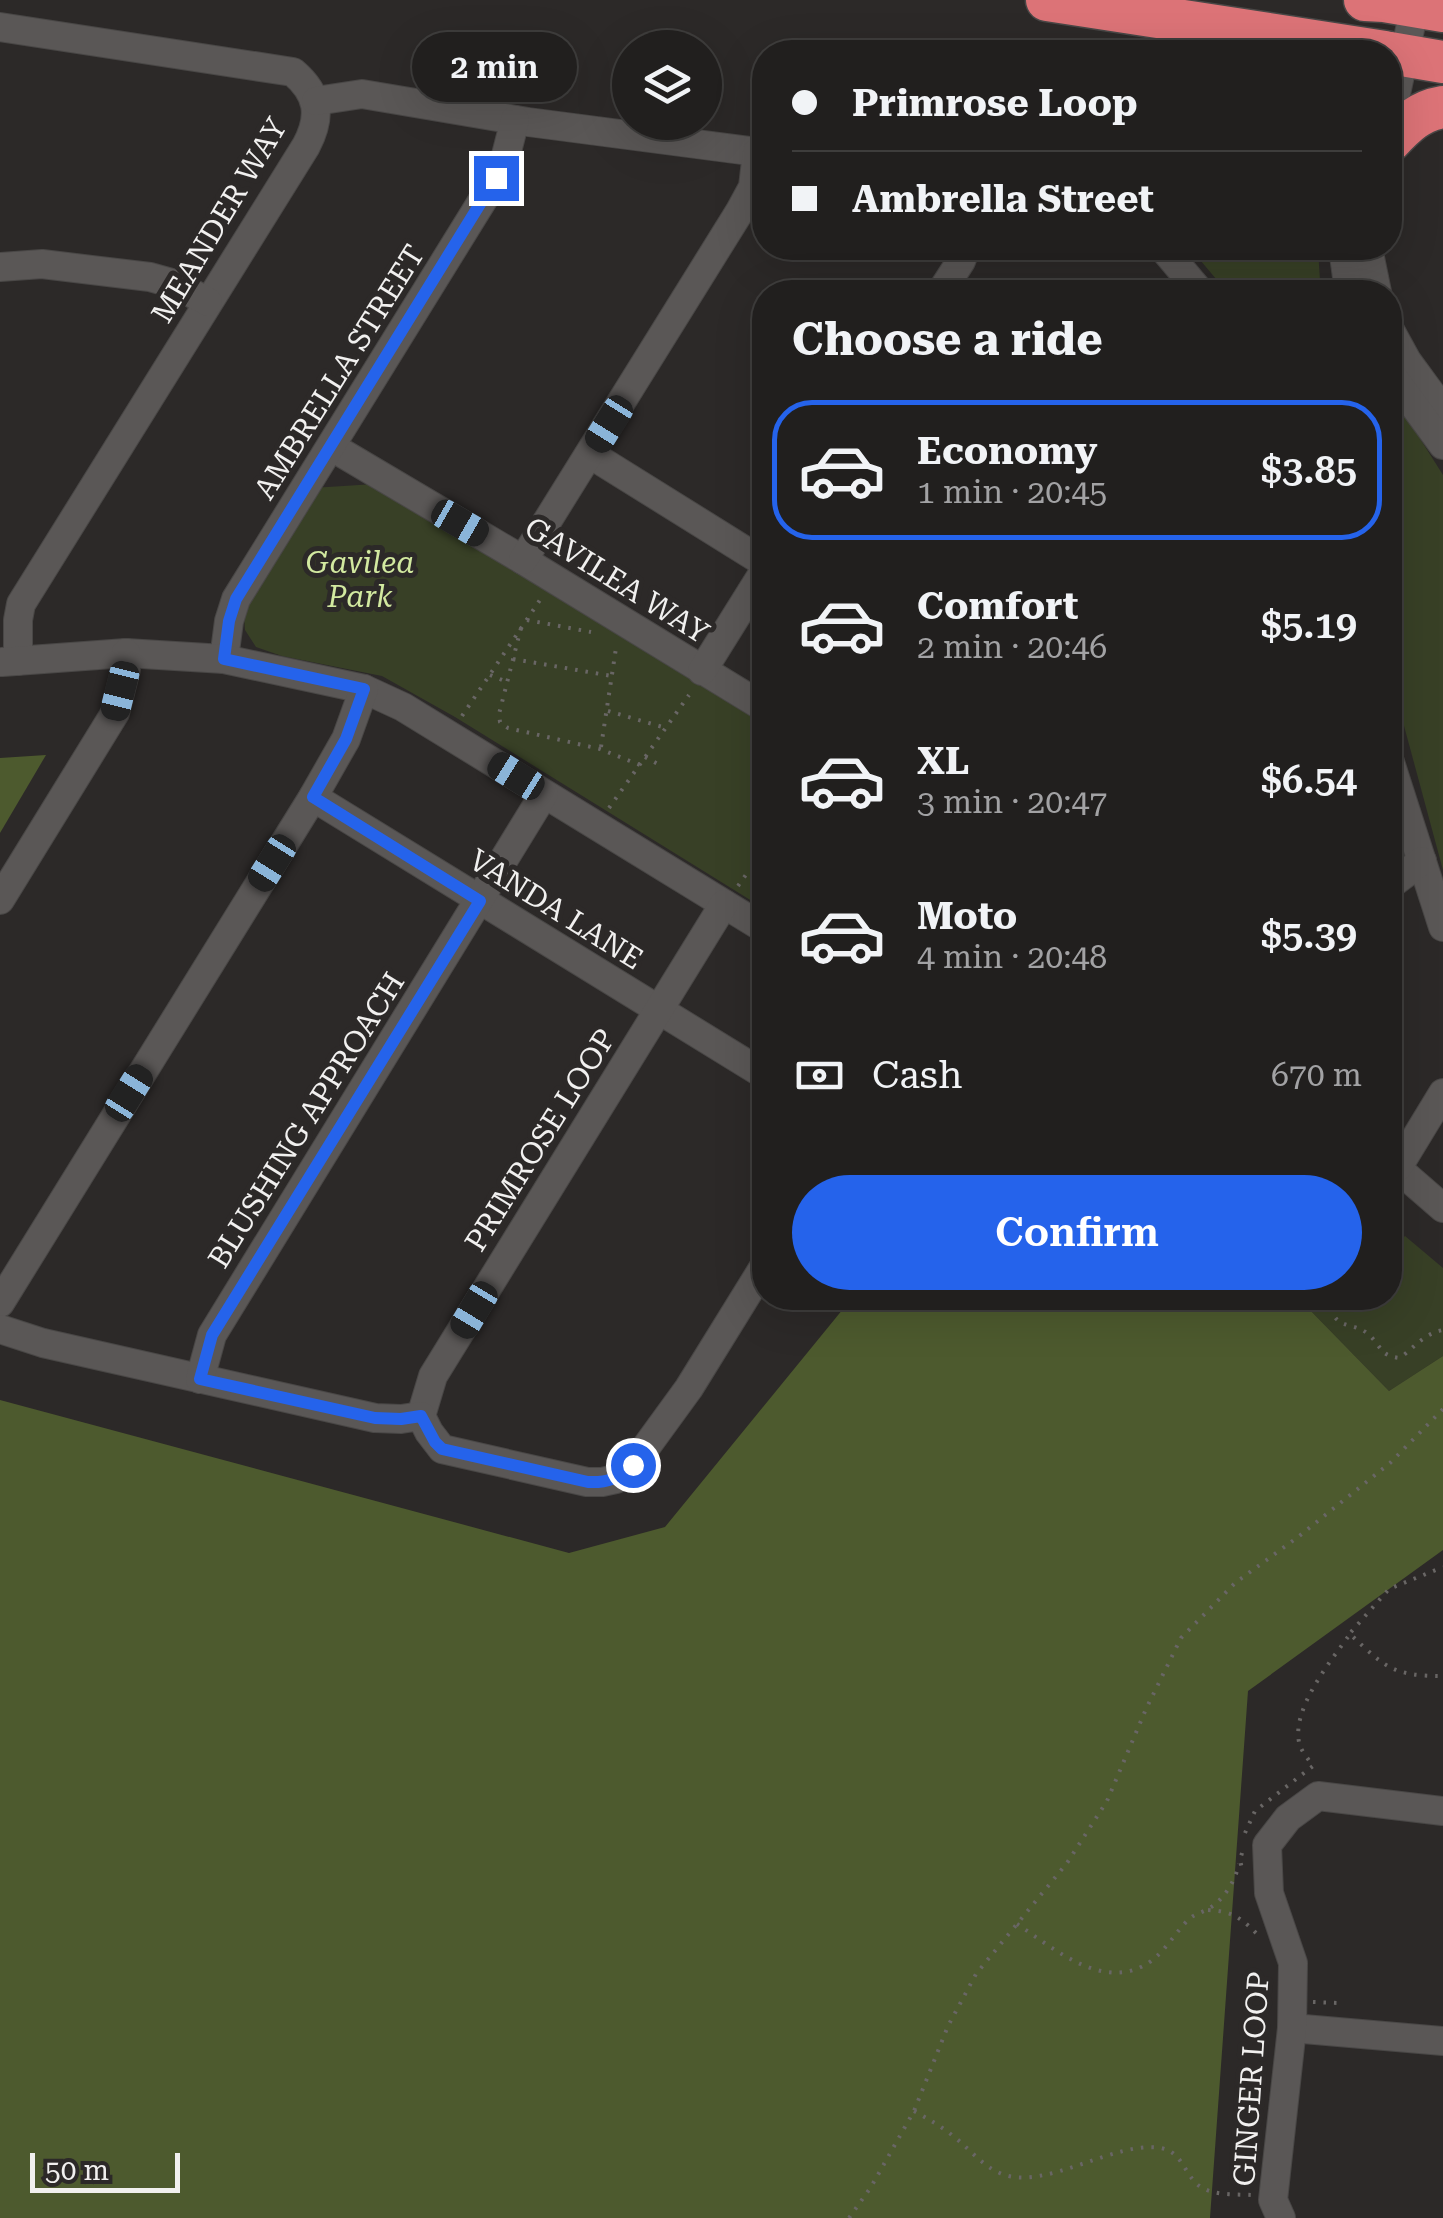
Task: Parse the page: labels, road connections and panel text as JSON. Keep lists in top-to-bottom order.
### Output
{
  "streets": {
    "street": [
      "MEANDER WAY",
      "AMBRELLA STREET",
      "GAVILEA WAY",
      "VANDA LANE",
      "BLUSHING APPROACH",
      "PRIMROSE LOOP",
      "GINGER LOOP"
    ]
  },
  "crossings": [
    ["AMBRELLA STREET", "GAVILEA WAY"],
    ["VANDA LANE", "BLUSHING APPROACH"],
    ["VANDA LANE", "PRIMROSE LOOP"]
  ],
  "parks": ["Gavilea Park"],
  "scale_bar": "50 m",
  "page": {
    "bubble": "2 min",
    "banner": ["Primrose Loop", "Ambrella Street"],
    "heading": "Choose a ride",
    "list": [
      {
        "name": "Economy",
        "note": "1 min · 20:45",
        "value": "$3.85"
      },
      {
        "name": "Comfort",
        "note": "2 min · 20:46",
        "value": "$5.19"
      },
      {
        "name": "XL",
        "note": "3 min · 20:47",
        "value": "$6.54"
      },
      {
        "name": "Moto",
        "note": "4 min · 20:48",
        "value": "$5.39"
      }
    ],
    "pay": ["Cash", "670 m"],
    "buttons": "Confirm",
    "scale": "50 m"
  }
}
